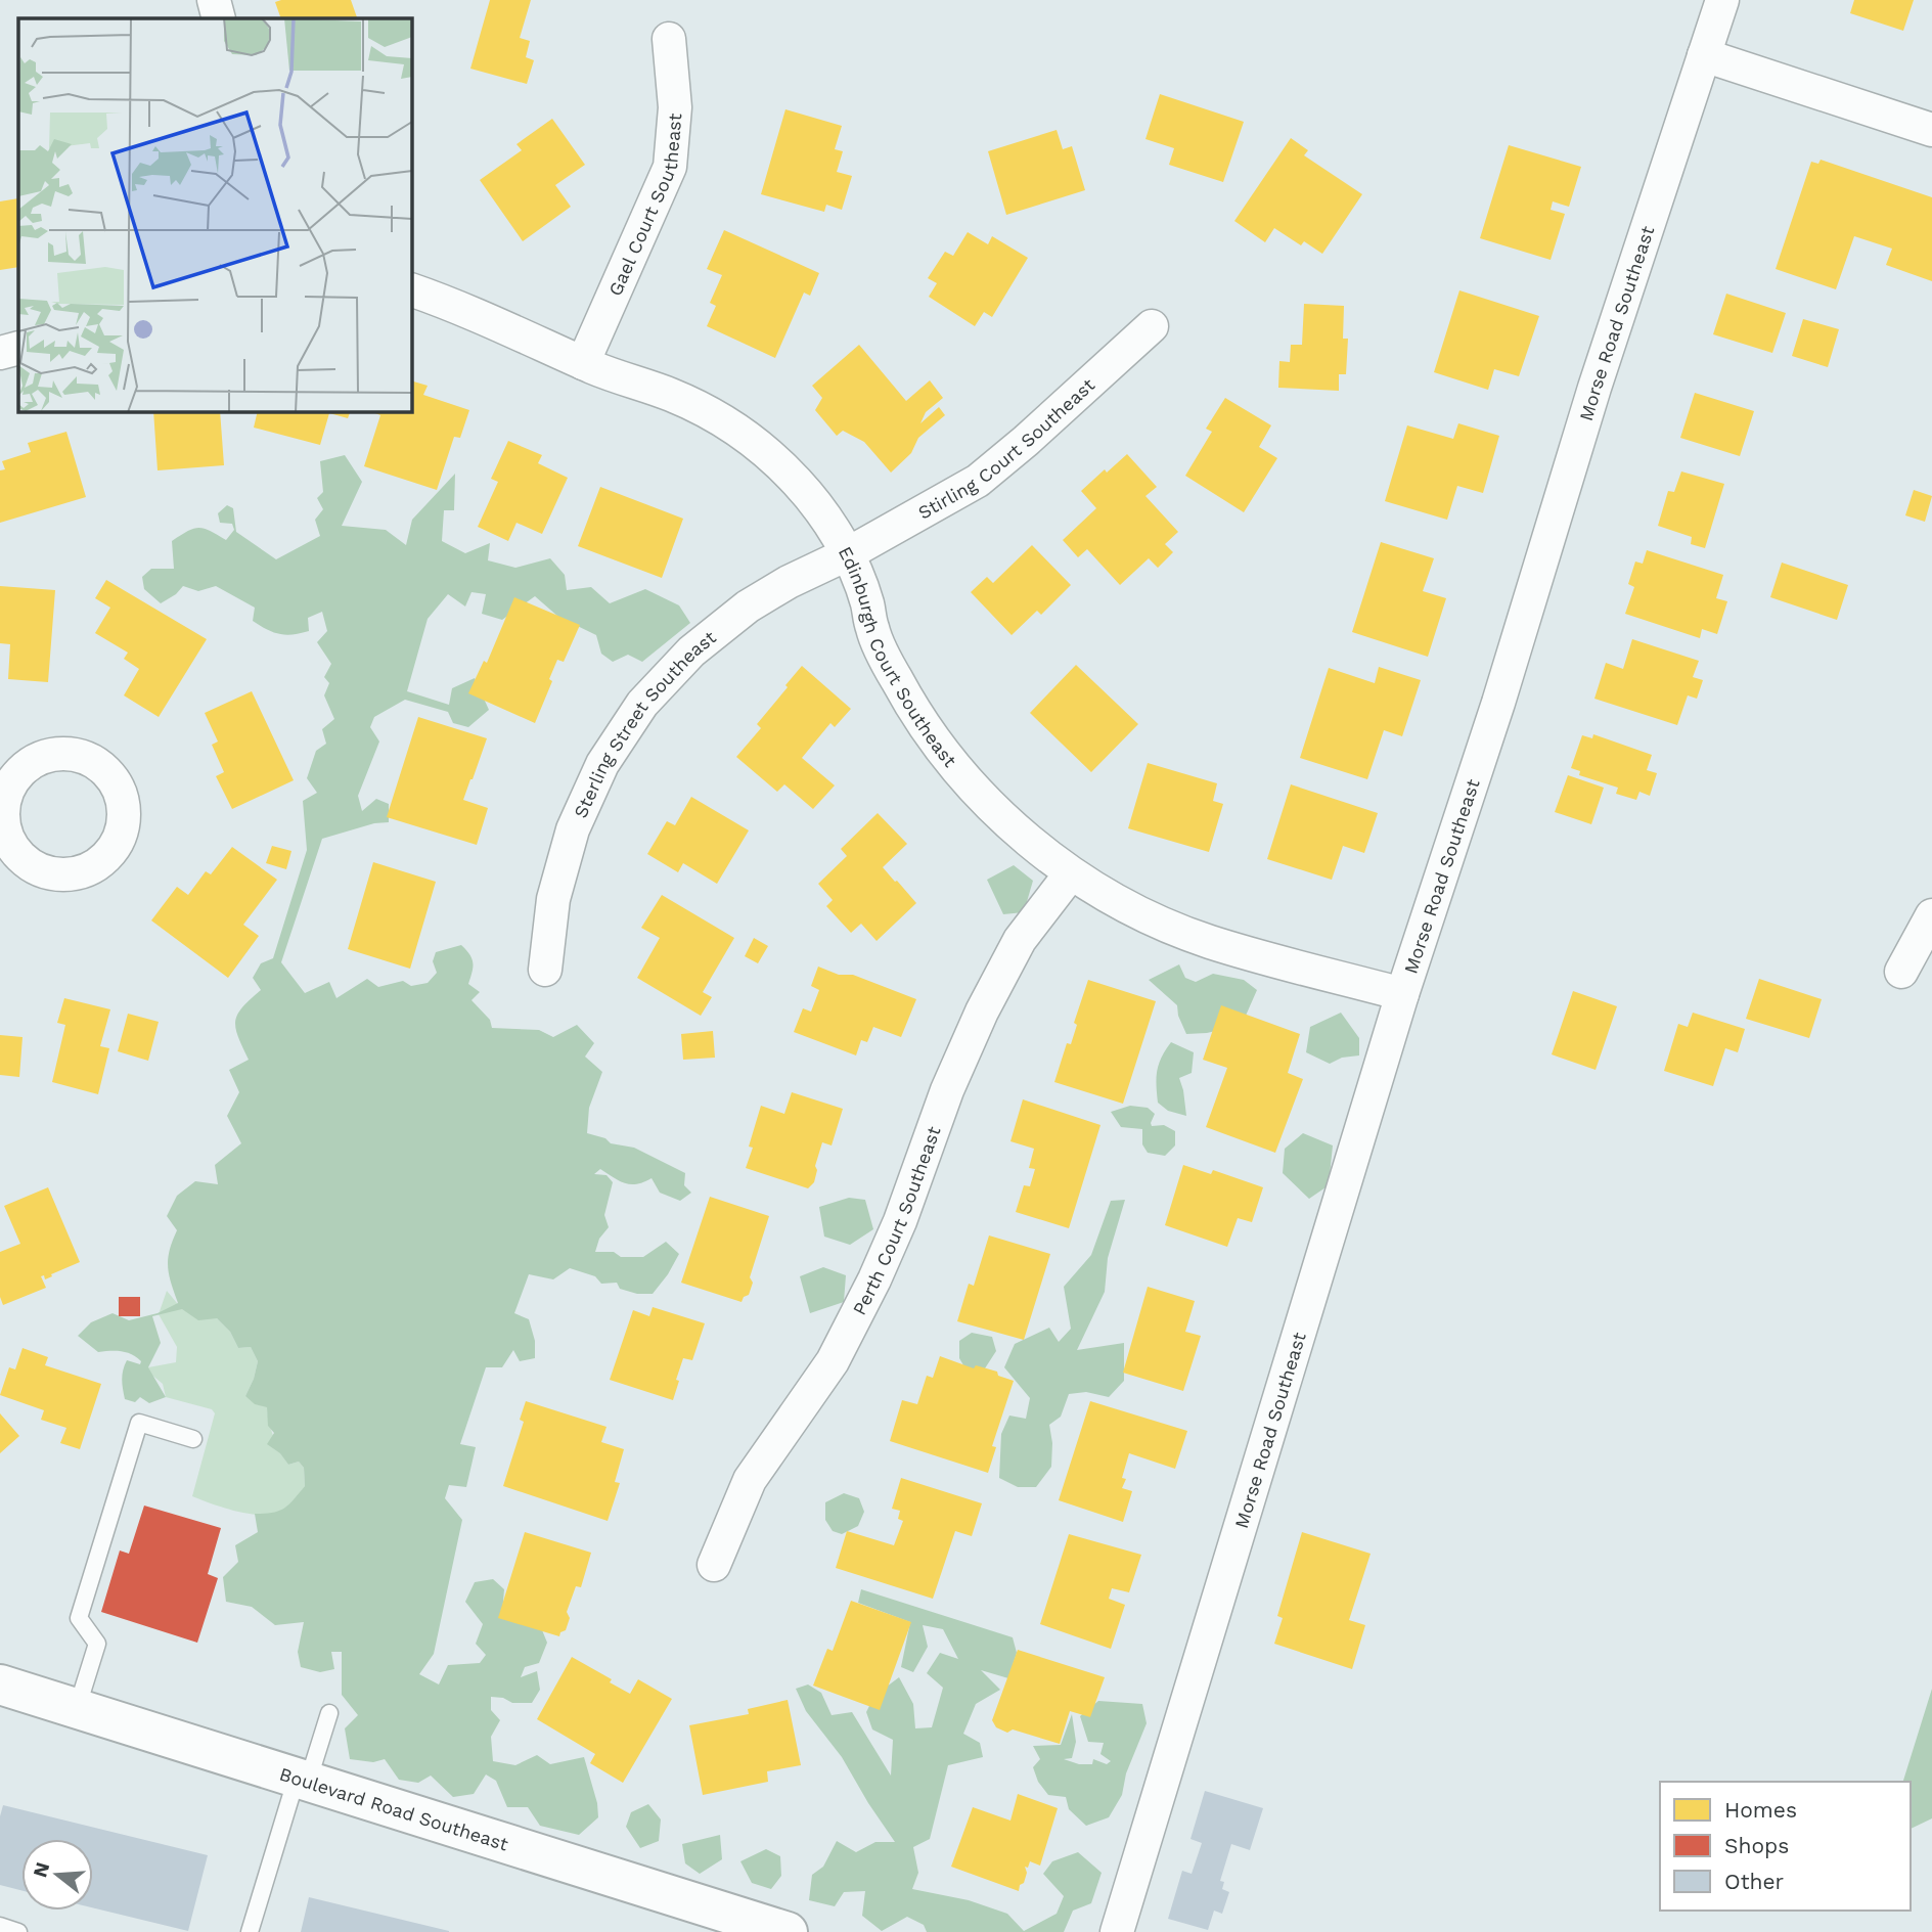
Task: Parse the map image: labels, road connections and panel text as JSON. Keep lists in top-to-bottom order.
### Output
{
  "streets": {
    "street": [
      "Gael Court Southeast",
      "Morse Road Southeast",
      "Stirling Court Southeast",
      "Edinburgh Court Southeast",
      "Sterling Street Southeast",
      "Perth Court Southeast",
      "Boulevard Road Southeast"
    ]
  },
  "crossings": [
    ["Gael Court Southeast", "Edinburgh Court Southeast"],
    ["Morse Road Southeast", "Edinburgh Court Southeast"],
    ["Stirling Court Southeast", "Edinburgh Court Southeast"],
    ["Stirling Court Southeast", "Sterling Street Southeast"],
    ["Edinburgh Court Southeast", "Sterling Street Southeast"],
    ["Edinburgh Court Southeast", "Perth Court Southeast"]
  ],
  "legend": ["Homes", "Shops", "Other"],
  "north": "left"
}
